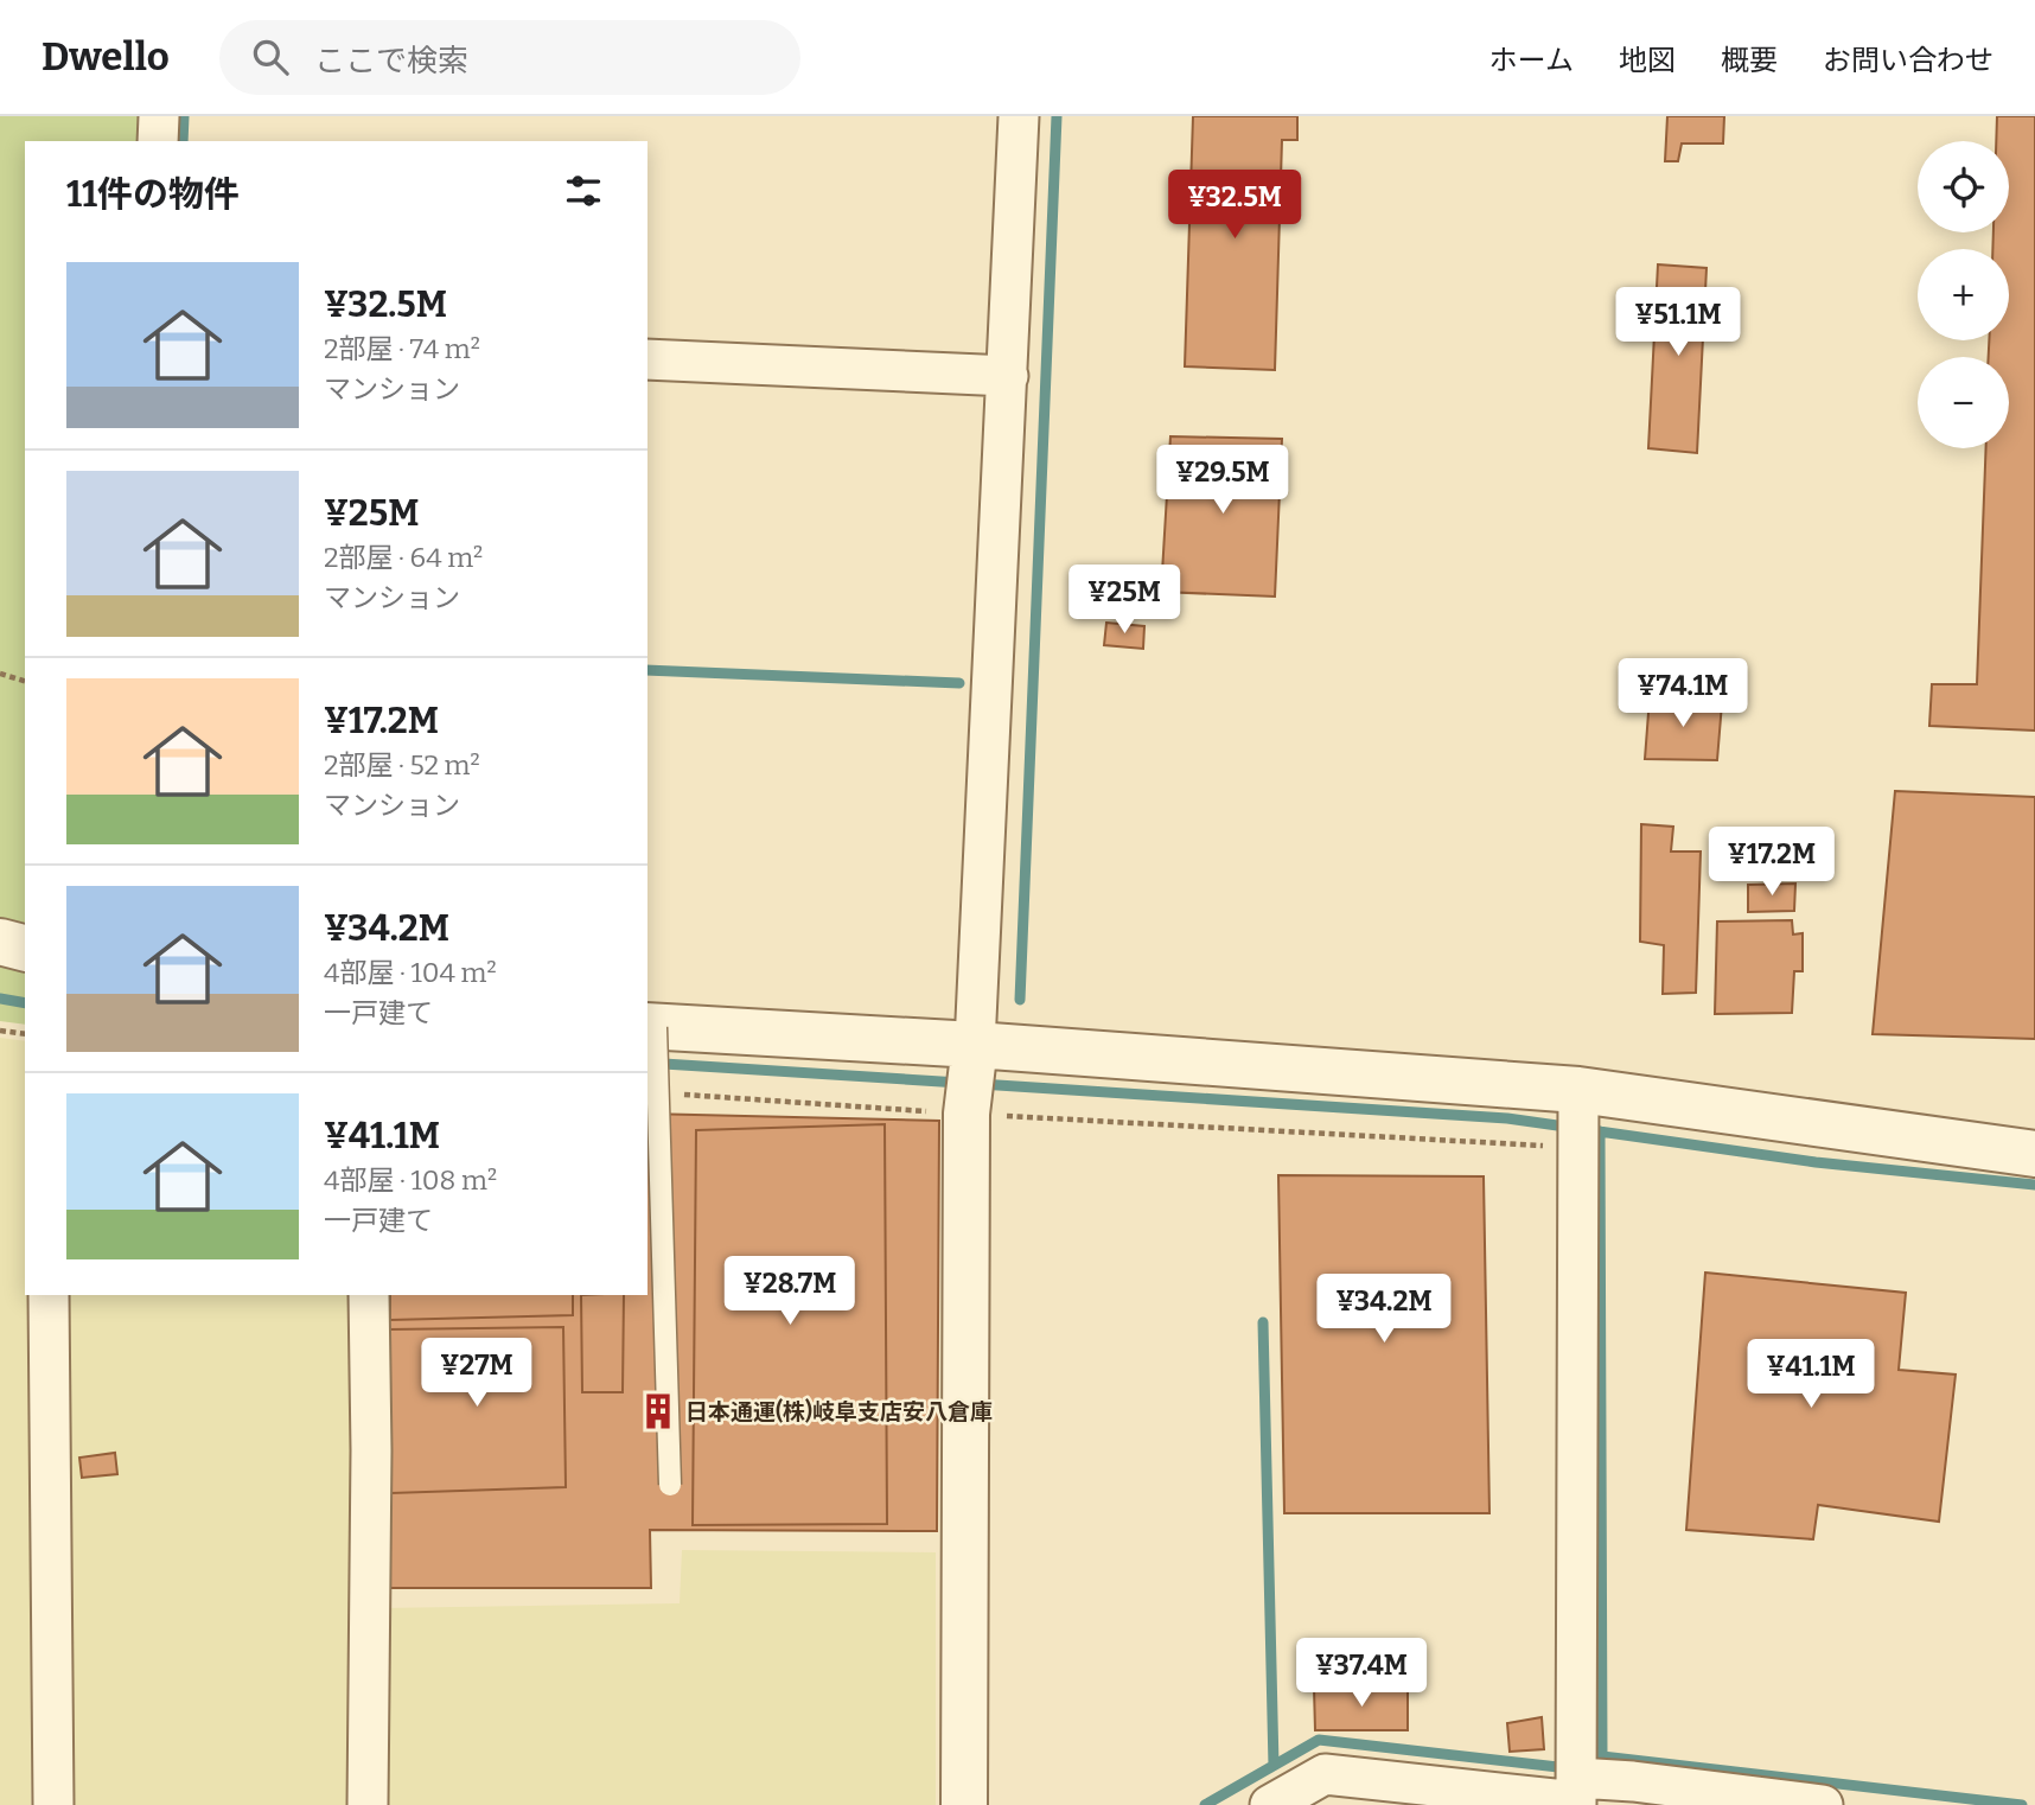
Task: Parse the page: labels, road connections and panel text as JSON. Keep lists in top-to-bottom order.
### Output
{
  "places": {
    "building": ["日本通運(株)岐阜支店安八倉庫"]
  },
  "page": {
    "header": "Dwello",
    "search": "ここで検索",
    "nav": [
      "ホーム",
      "地図",
      "概要",
      "お問い合わせ"
    ],
    "map_buttons": ["+", "−"],
    "heading": "11件の物件",
    "price": [
      "¥32.5M",
      "¥51.1M",
      "¥29.5M",
      "¥25M",
      "¥74.1M",
      "¥17.2M",
      "¥28.7M",
      "¥34.2M",
      "¥27M",
      "¥41.1M",
      "¥37.4M"
    ],
    "list": [
      {
        "name": "¥32.5M",
        "note": "2部屋 · 74 m² · マンション"
      },
      {
        "name": "¥25M",
        "note": "2部屋 · 64 m² · マンション"
      },
      {
        "name": "¥17.2M",
        "note": "2部屋 · 52 m² · マンション"
      },
      {
        "name": "¥34.2M",
        "note": "4部屋 · 104 m² · 一戸建て"
      },
      {
        "name": "¥41.1M",
        "note": "4部屋 · 108 m² · 一戸建て"
      }
    ]
  }
}
